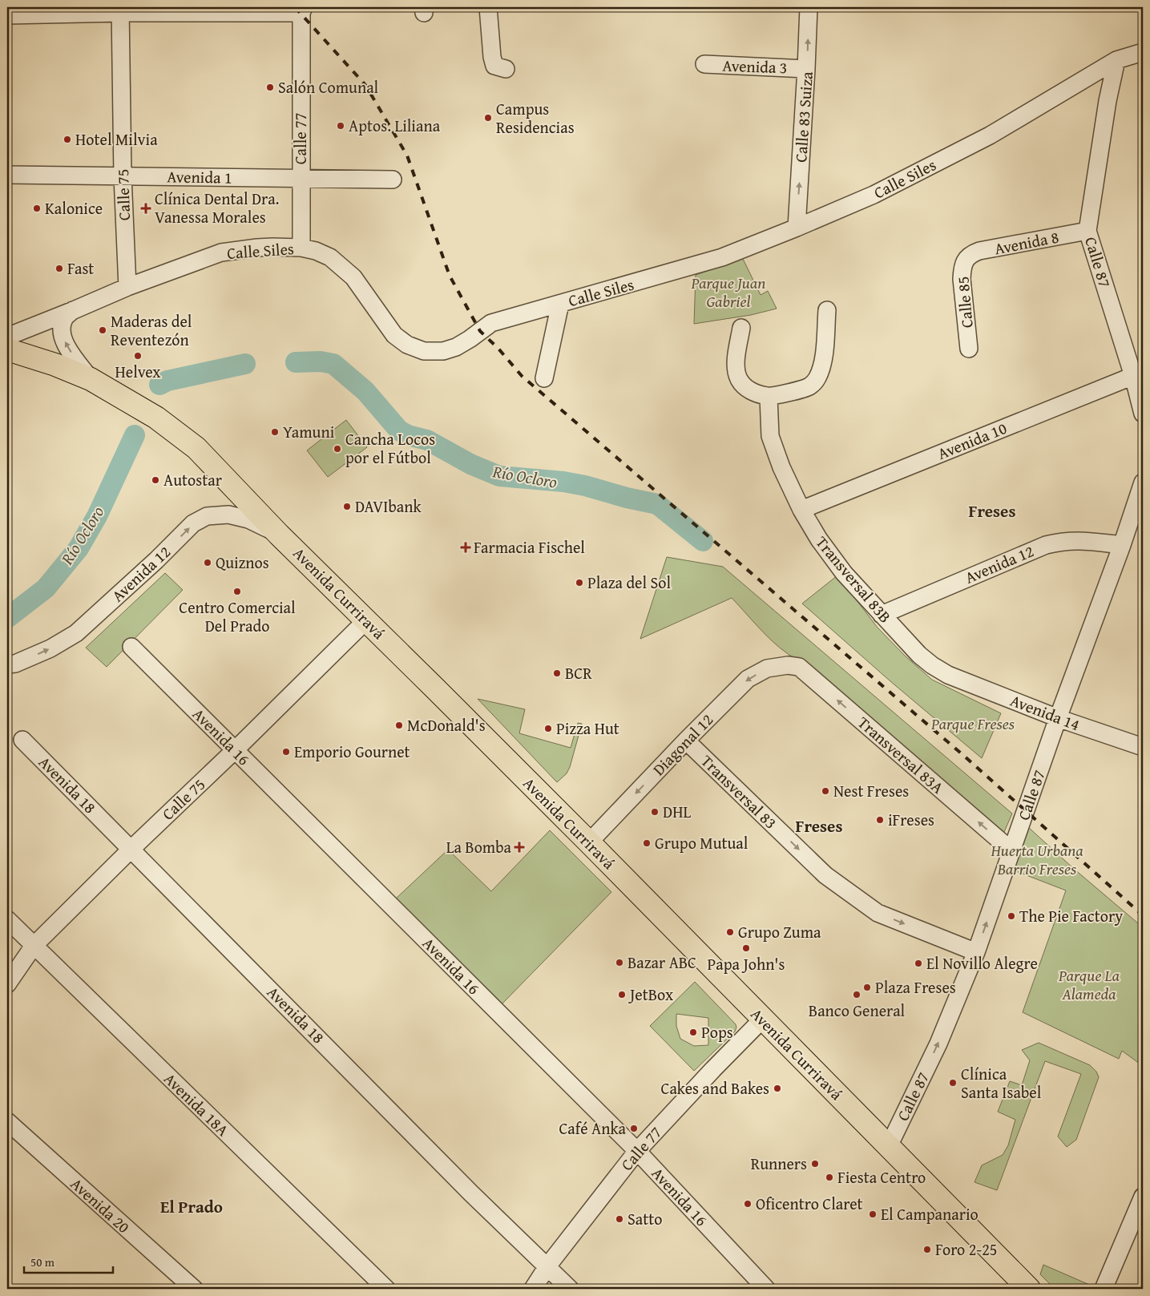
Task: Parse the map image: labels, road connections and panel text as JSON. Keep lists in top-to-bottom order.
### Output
{
  "streets": {
    "highway": ["Avenida Curriravá"],
    "street": [
      "Avenida 3",
      "Calle 83 Suiza",
      "Calle 77",
      "Avenida 1",
      "Calle Siles",
      "Calle 75",
      "Avenida 8",
      "Calle 87",
      "Calle 85",
      "Avenida 10",
      "Avenida 12",
      "Transversal 83B",
      "Avenida 14",
      "Avenida 16",
      "Diagonal 12",
      "Transversal 83A",
      "Avenida 18",
      "Transversal 83",
      "Avenida 18A",
      "Avenida 20"
    ]
  },
  "crossings": [
    ["Avenida 3", "Calle 83 Suiza"],
    ["Calle 83 Suiza", "Calle Siles"],
    ["Calle 77", "Avenida 1"],
    ["Calle 77", "Calle Siles"],
    ["Calle 77", "Avenida Curriravá"],
    ["Calle 77", "Avenida 16"],
    ["Calle 77", "Avenida 18"],
    ["Avenida 1", "Calle 75"],
    ["Calle Siles", "Calle 75"],
    ["Calle Siles", "Calle 87"],
    ["Calle Siles", "Avenida Curriravá"],
    ["Calle 75", "Avenida Curriravá"],
    ["Calle 75", "Avenida 16"],
    ["Calle 75", "Avenida 18"],
    ["Calle 75", "Avenida 18A"],
    ["Avenida 8", "Calle 87"],
    ["Avenida 8", "Calle 85"],
    ["Calle 87", "Avenida 10"],
    ["Calle 87", "Avenida 12"],
    ["Calle 87", "Avenida Curriravá"],
    ["Calle 87", "Avenida 14"],
    ["Calle 87", "Transversal 83A"],
    ["Calle 87", "Transversal 83"],
    ["Avenida 10", "Transversal 83B"],
    ["Avenida 12", "Transversal 83B"],
    ["Avenida 12", "Avenida Curriravá"],
    ["Transversal 83B", "Avenida 14"],
    ["Avenida Curriravá", "Diagonal 12"],
    ["Diagonal 12", "Transversal 83A"],
    ["Diagonal 12", "Transversal 83"]
  ],
  "one_way": [
    "Calle 83 Suiza",
    "Avenida 12",
    "Diagonal 12",
    "Transversal 83A",
    "Transversal 83"
  ],
  "districts": ["Freses", "Freses", "El Prado"],
  "water": ["Río Ocloro"],
  "parks": [
    "Parque Juan Gabriel",
    "Parque Freses",
    "Huerta Urbana Barrio Freses",
    "Parque La Alameda"
  ],
  "places": {
    "other": [
      "Salón Comunal",
      "Campus Residencias",
      "Aptos. Liliana",
      "Hotel Milvia",
      "Kalonice",
      "Fast",
      "Maderas del Reventezón",
      "Helvex",
      "Yamuni",
      "Cancha Locos por el Fútbol",
      "Autostar",
      "DAVIbank",
      "Quiznos",
      "Plaza del Sol",
      "Centro Comercial Del Prado",
      "BCR",
      "McDonald's",
      "Pizza Hut",
      "Emporio Gournet",
      "Nest Freses",
      "DHL",
      "iFreses",
      "Grupo Mutual",
      "The Pie Factory",
      "Grupo Zuma",
      "Papa John's",
      "Bazar ABC",
      "El Novillo Alegre",
      "Plaza Freses",
      "JetBox",
      "Banco General",
      "Pops",
      "Clínica Santa Isabel",
      "Cakes and Bakes",
      "Café Anka",
      "Runners",
      "Fiesta Centro",
      "Oficentro Claret",
      "El Campanario",
      "Satto",
      "Foro 2-25"
    ],
    "health": ["Clínica Dental Dra. Vanessa Morales", "Farmacia Fischel", "La Bomba"]
  },
  "scale_bar": "50 m"
}
